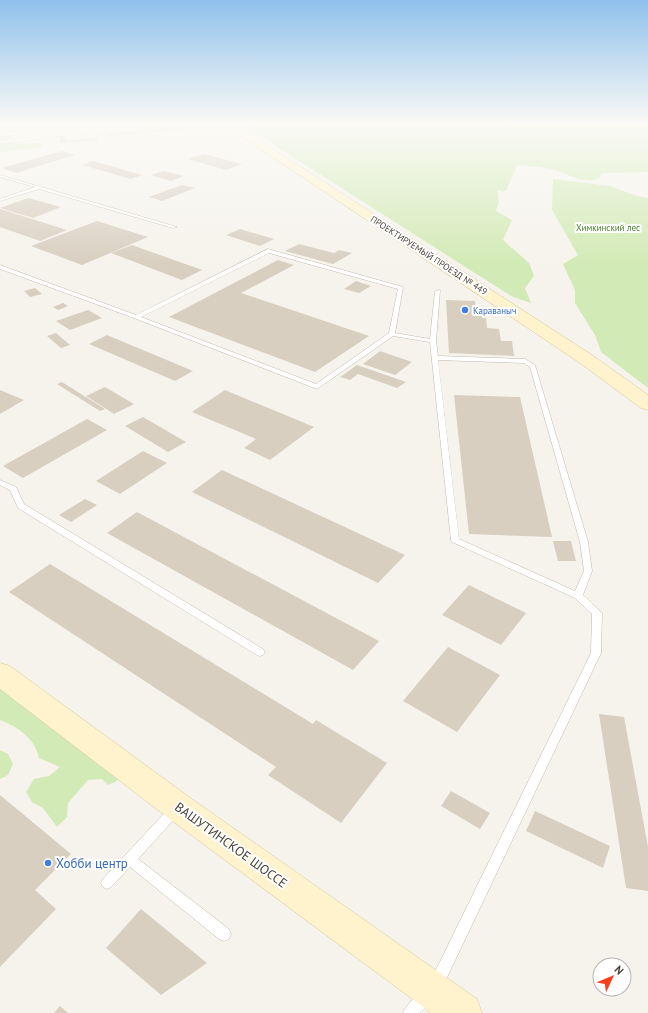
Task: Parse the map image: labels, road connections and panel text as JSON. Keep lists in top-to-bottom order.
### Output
{
  "streets": {
    "street": ["ПРОЕКТИРУЕМЫЙ ПРОЕЗД № 449", "ВАШУТИНСКОЕ ШОССЕ"]
  },
  "parks": ["Химкинский лес"],
  "places": ["Караваныч", "Хобби центр"],
  "north": "top right"
}
